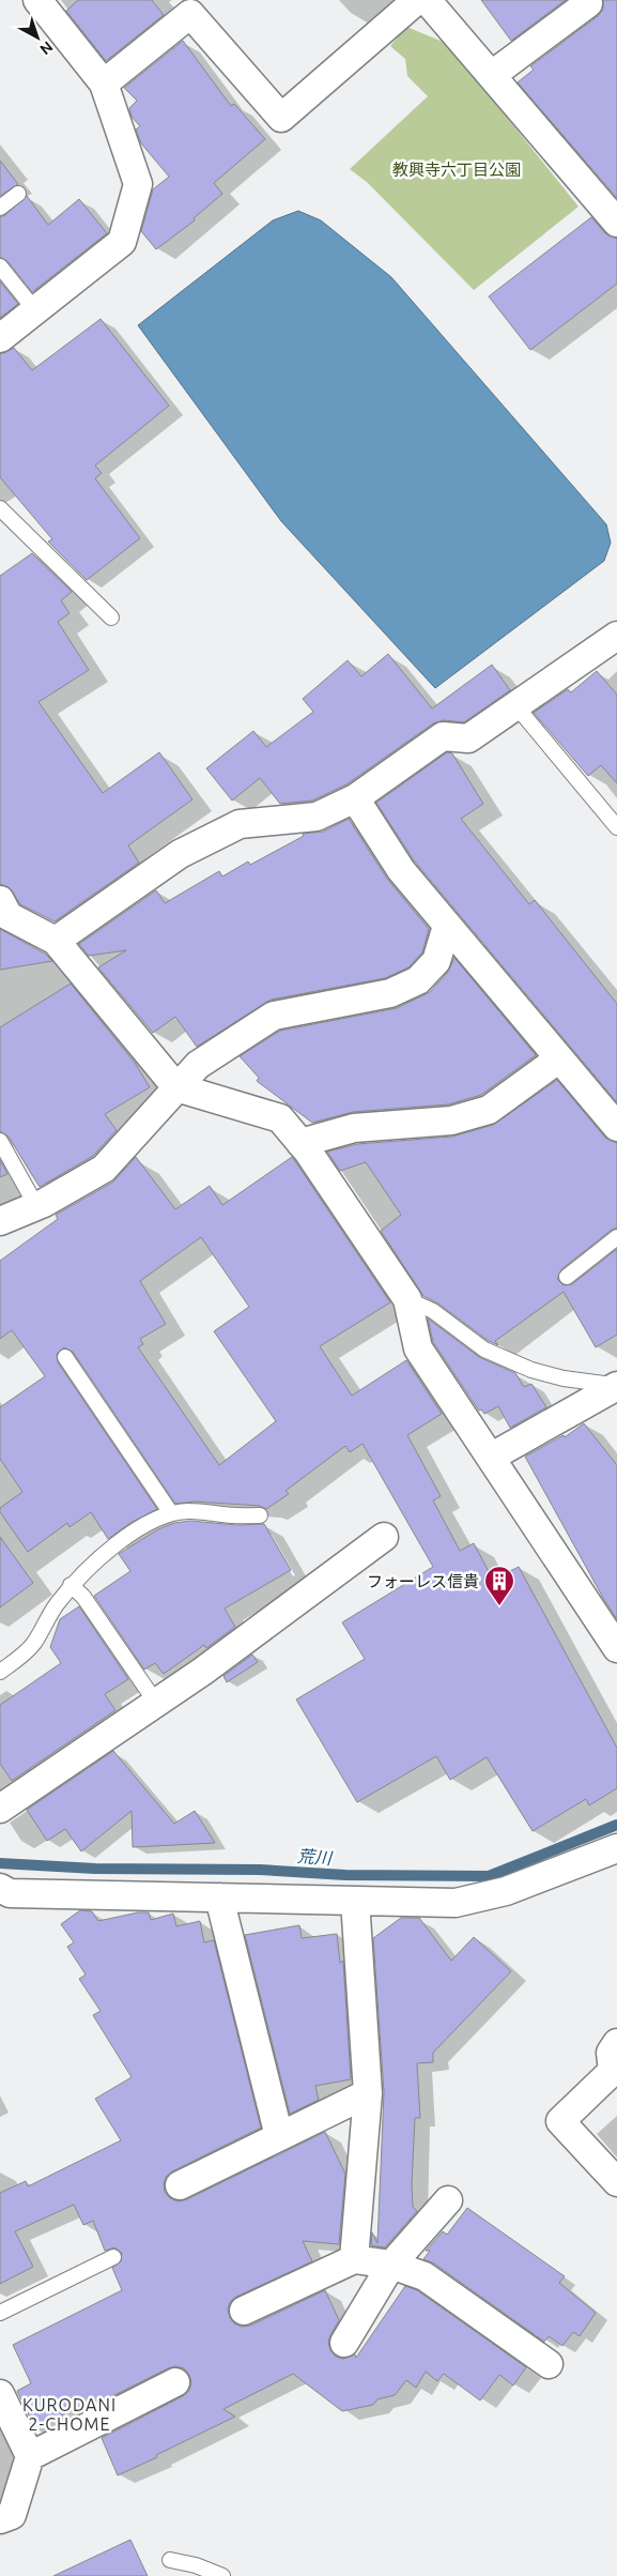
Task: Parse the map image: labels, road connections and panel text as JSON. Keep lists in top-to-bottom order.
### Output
{
  "districts": ["KURODANI 2-CHOME"],
  "water": ["荒川"],
  "parks": ["教興寺六丁目公園"],
  "places": {
    "building": ["フォーレス信貴"]
  },
  "north": "bottom right"
}
